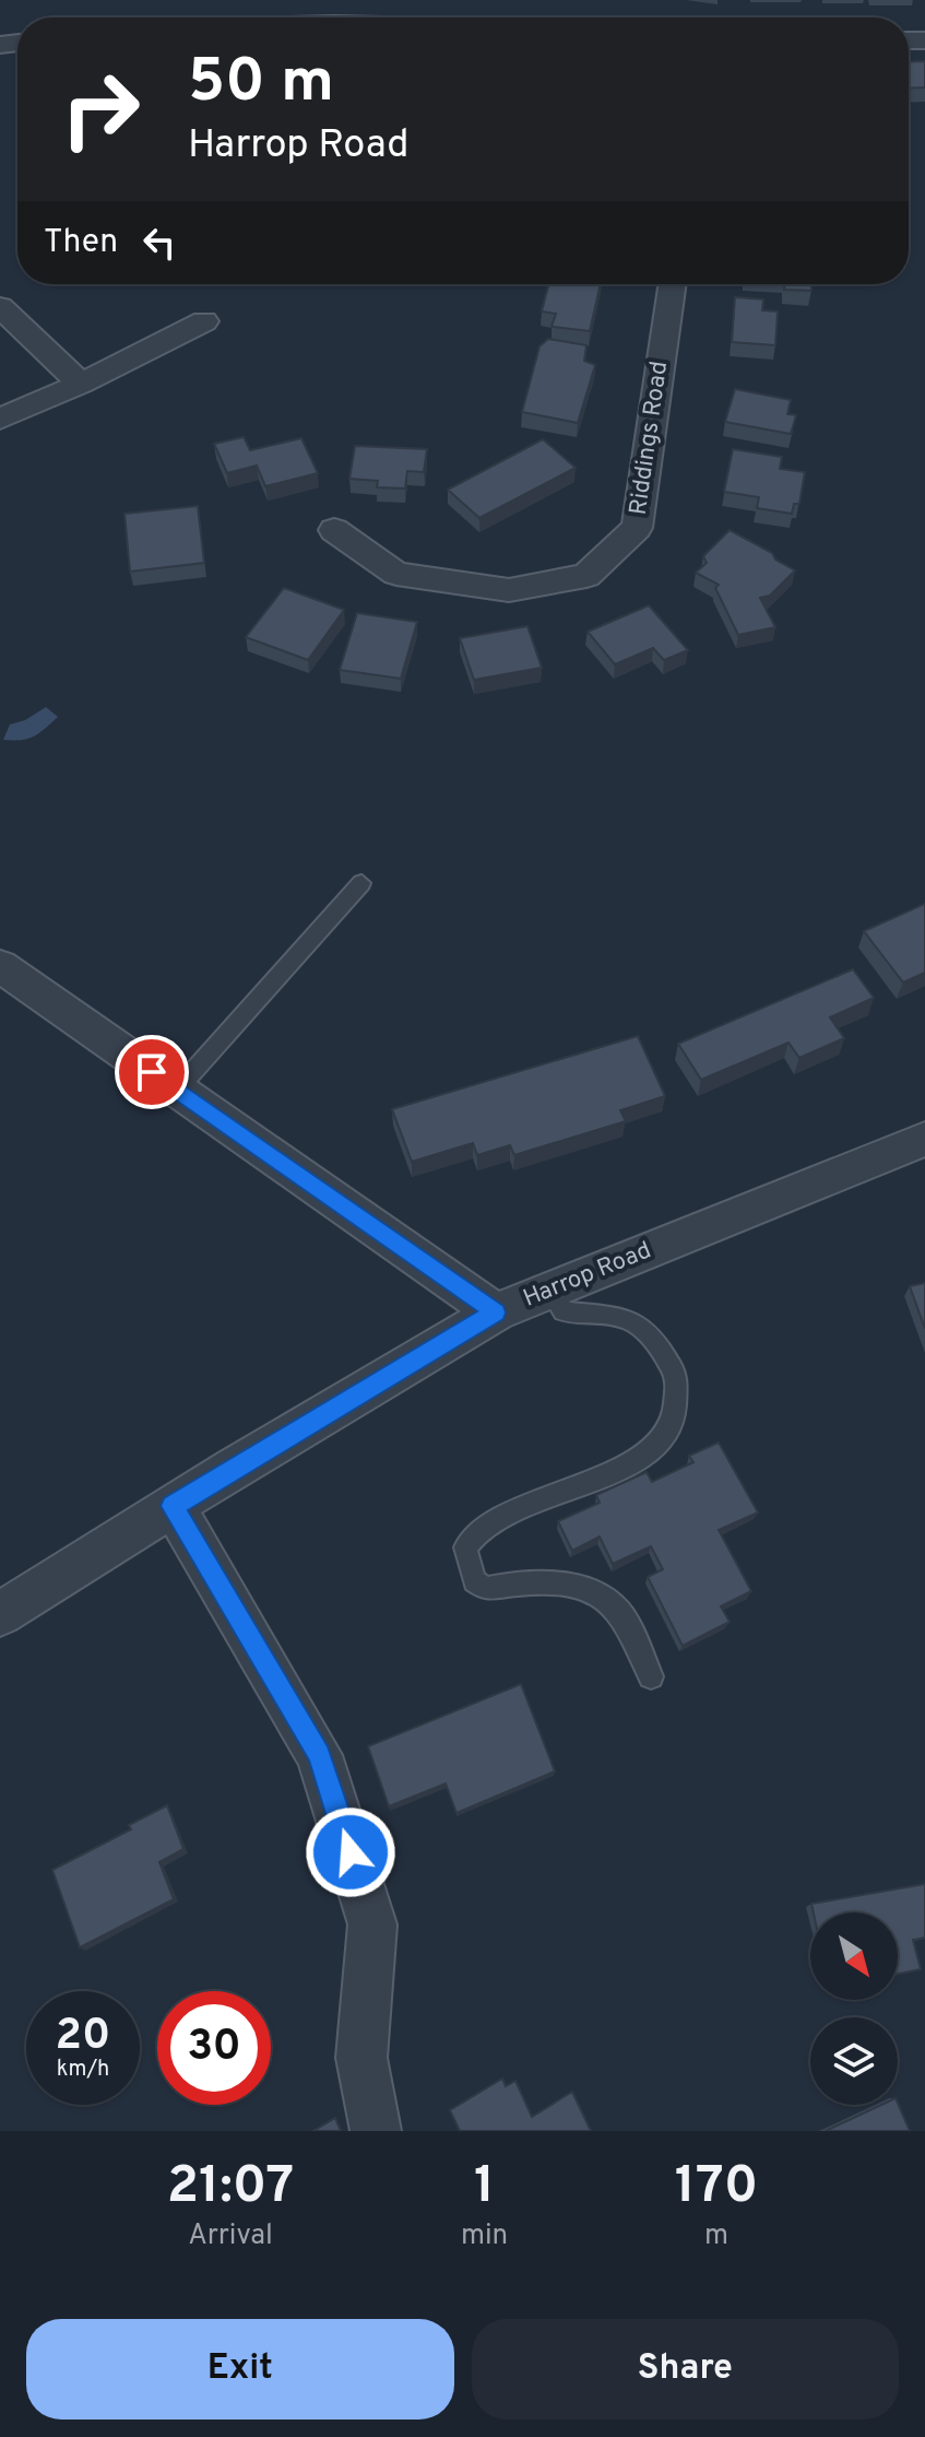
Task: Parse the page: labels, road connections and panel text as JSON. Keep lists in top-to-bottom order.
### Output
{
  "streets": {
    "street": ["Riddings Road", "Harrop Road"]
  },
  "north": "bottom right",
  "page": {
    "turn": ["50 m", "Harrop Road"],
    "then": "Then",
    "speed": "20 km/h",
    "limit": "30",
    "eta": [
      "21:07",
      "Arrival",
      "1",
      "min",
      "170",
      "m"
    ],
    "buttons": ["Exit", "Share"]
  }
}
